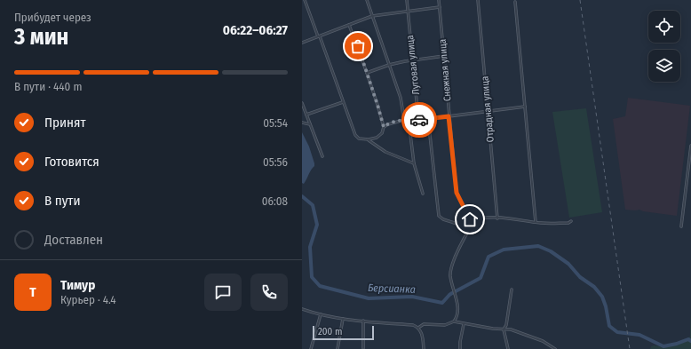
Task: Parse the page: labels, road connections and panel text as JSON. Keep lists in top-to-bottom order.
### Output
{
  "streets": {
    "street": ["Луговая улица", "Снежная улица", "Отрадная улица"]
  },
  "water": ["Берсианка"],
  "scale_bar": "200 m",
  "page": {
    "heading": ["3 мин", "Прибудет через", "06:22–06:27"],
    "panel": ["Тимур", "Курьер · 4.4"],
    "bar": "В пути · 440 m",
    "list": [
      ["Принят", "05:54"],
      ["Готовится", "05:56"],
      ["В пути", "06:08"],
      "Доставлен"
    ],
    "round": "Т",
    "scale": "200 m"
  }
}
